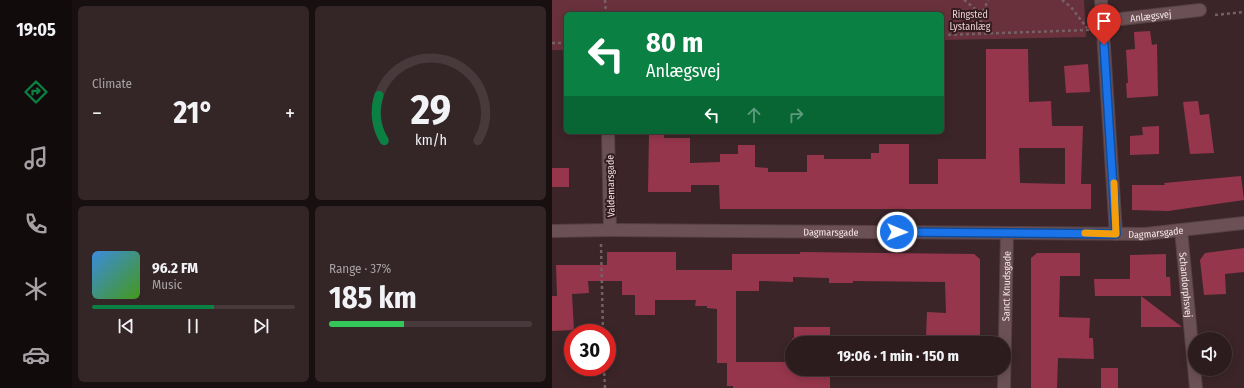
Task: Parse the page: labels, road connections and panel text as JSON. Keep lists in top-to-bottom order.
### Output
{
  "streets": {
    "street": [
      "Anlægsvej",
      "Valdemarsgade",
      "Dagmarsgade",
      "Schandorphsvej",
      "Sanct Knudsgade"
    ]
  },
  "crossings": [
    ["Valdemarsgade", "Dagmarsgade"],
    ["Dagmarsgade", "Schandorphsvej"],
    ["Dagmarsgade", "Sanct Knudsgade"]
  ],
  "parks": ["Ringsted Lystanlæg"],
  "page": {
    "tabs": "19:05",
    "tile": [
      "Climate",
      ["Range · 37%", "185 km"]
    ],
    "turn": ["80 m", "Anlægsvej"],
    "heat": ["−", "21°", "+"],
    "song": ["96.2 FM", "Music"],
    "limit": "30",
    "trip": "19:06 · 1 min · 150 m",
    "gauge": ["29", "km/h"]
  }
}
